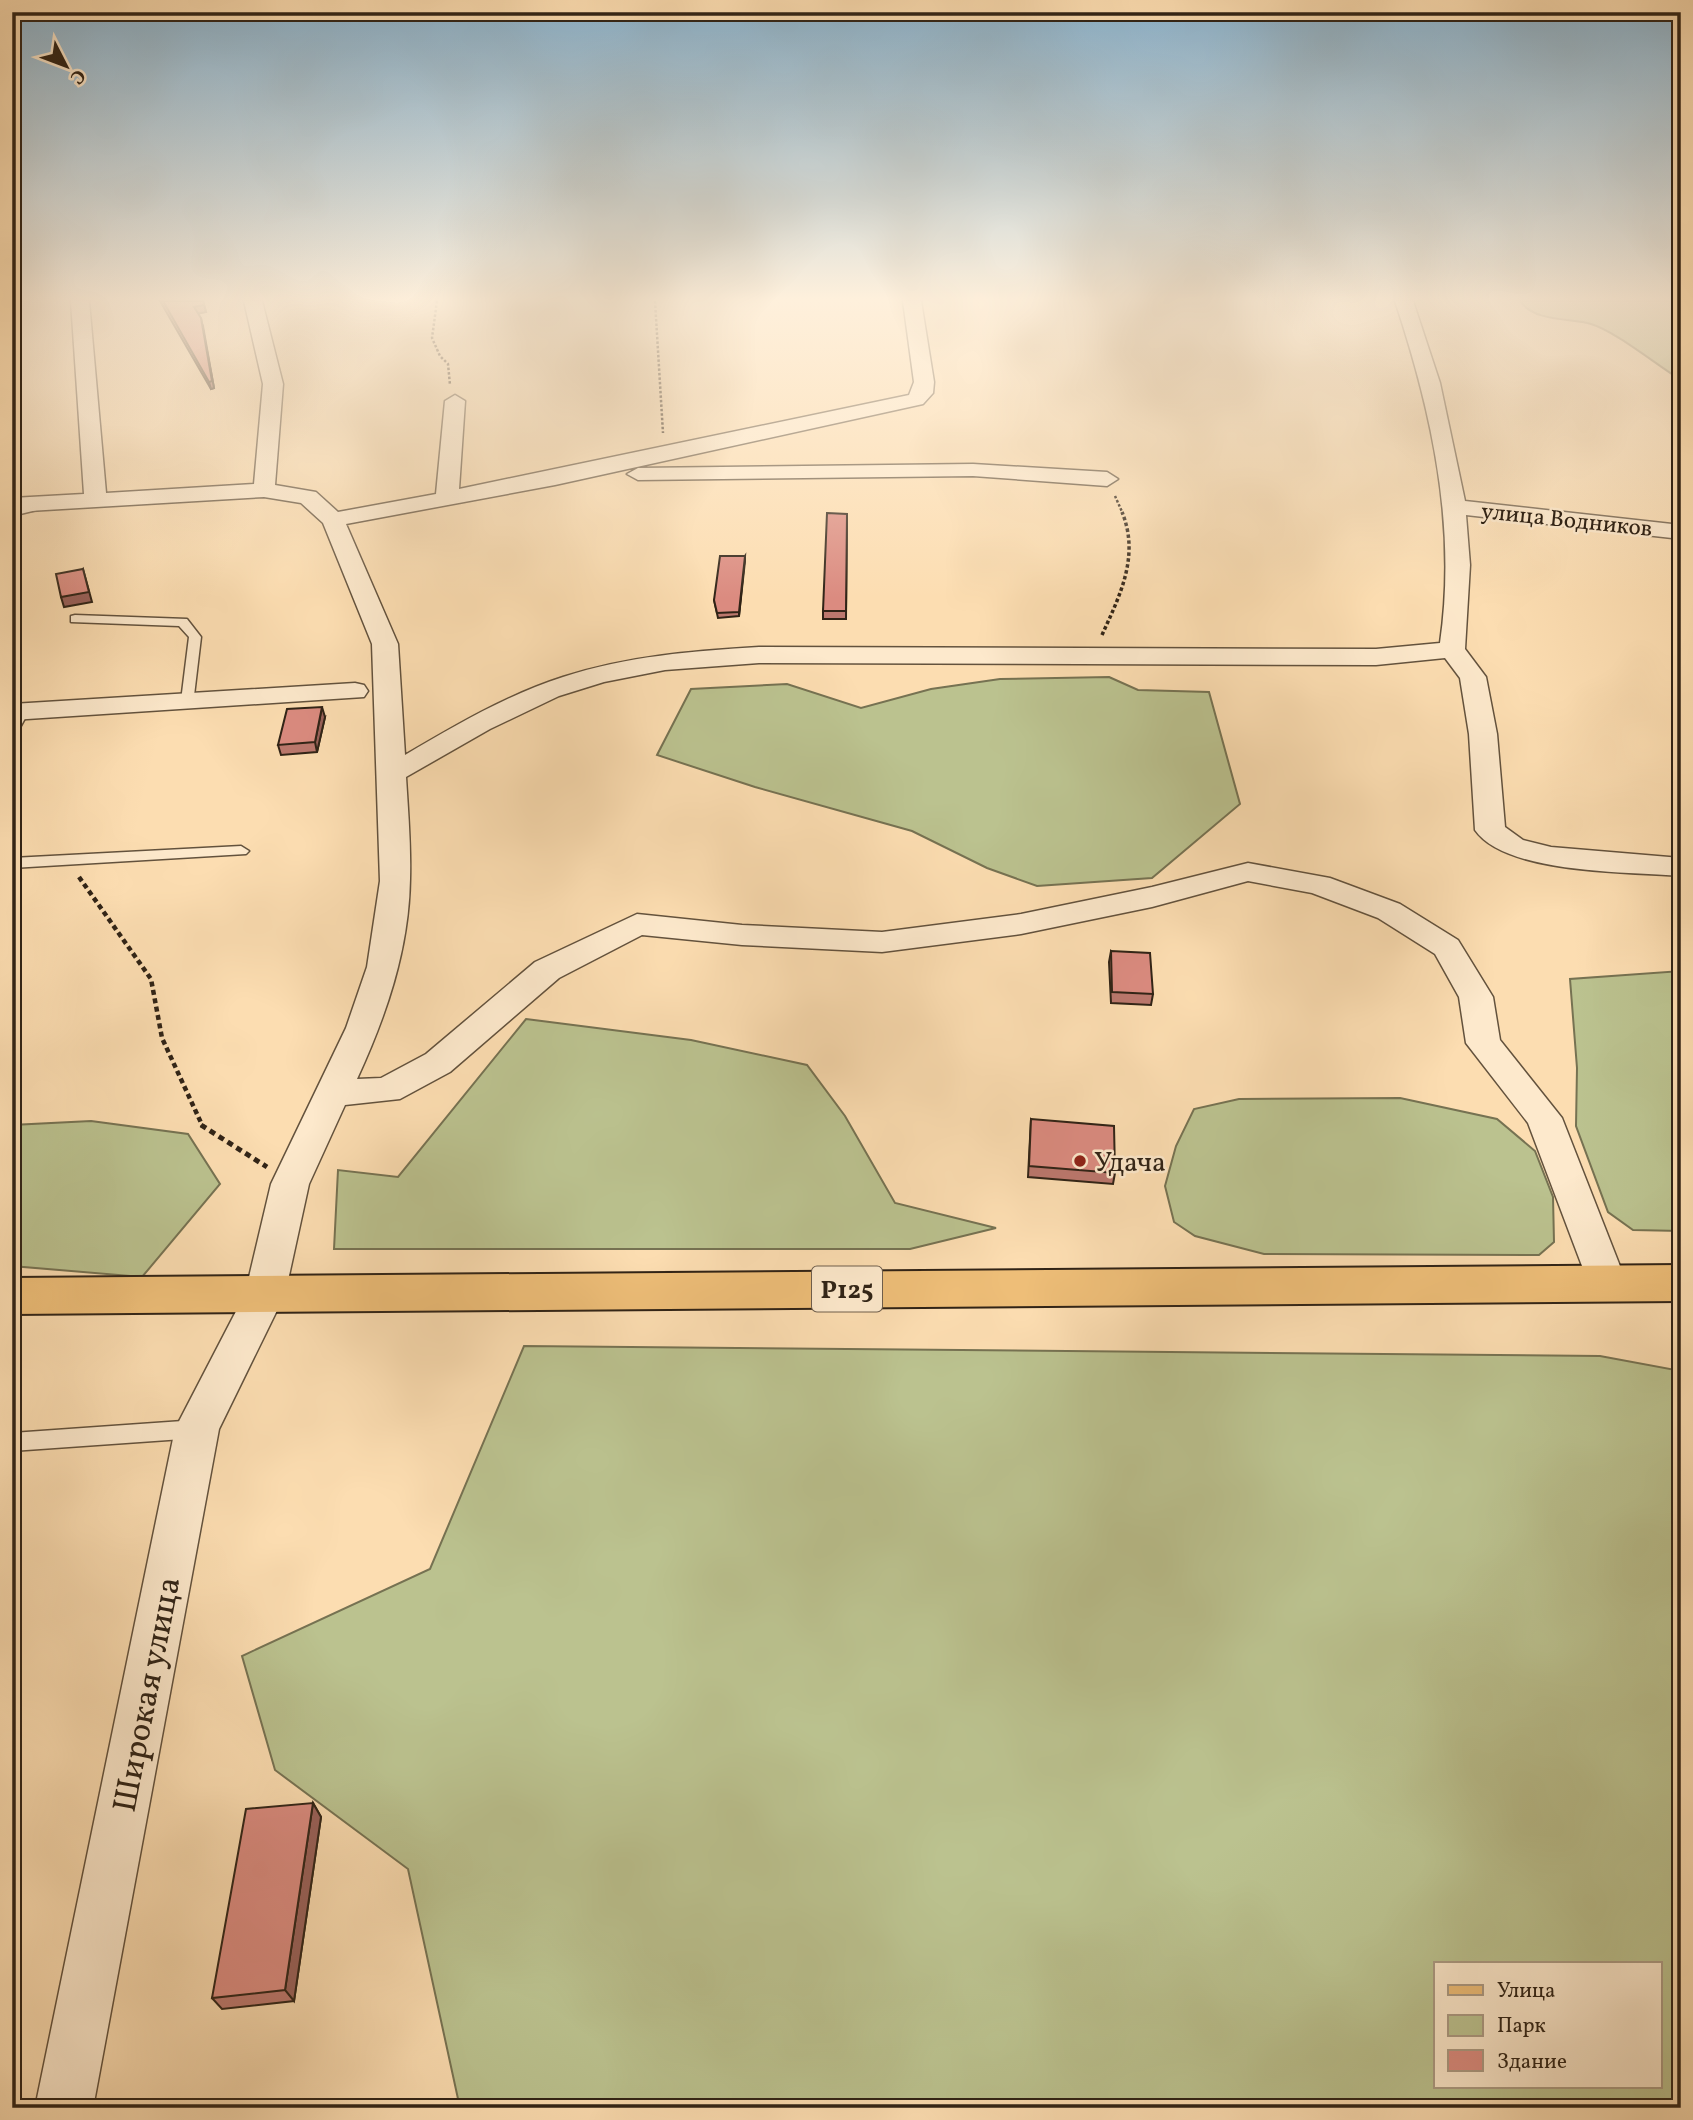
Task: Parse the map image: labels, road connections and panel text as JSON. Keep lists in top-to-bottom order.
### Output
{
  "streets": {
    "main road": ["Р125"],
    "street": ["улица Водников", "Широкая улица"]
  },
  "crossings": [
    ["Р125", "Широкая улица"]
  ],
  "places": ["Удача"],
  "legend": ["Улица", "Парк", "Здание"],
  "north": "bottom right"
}
